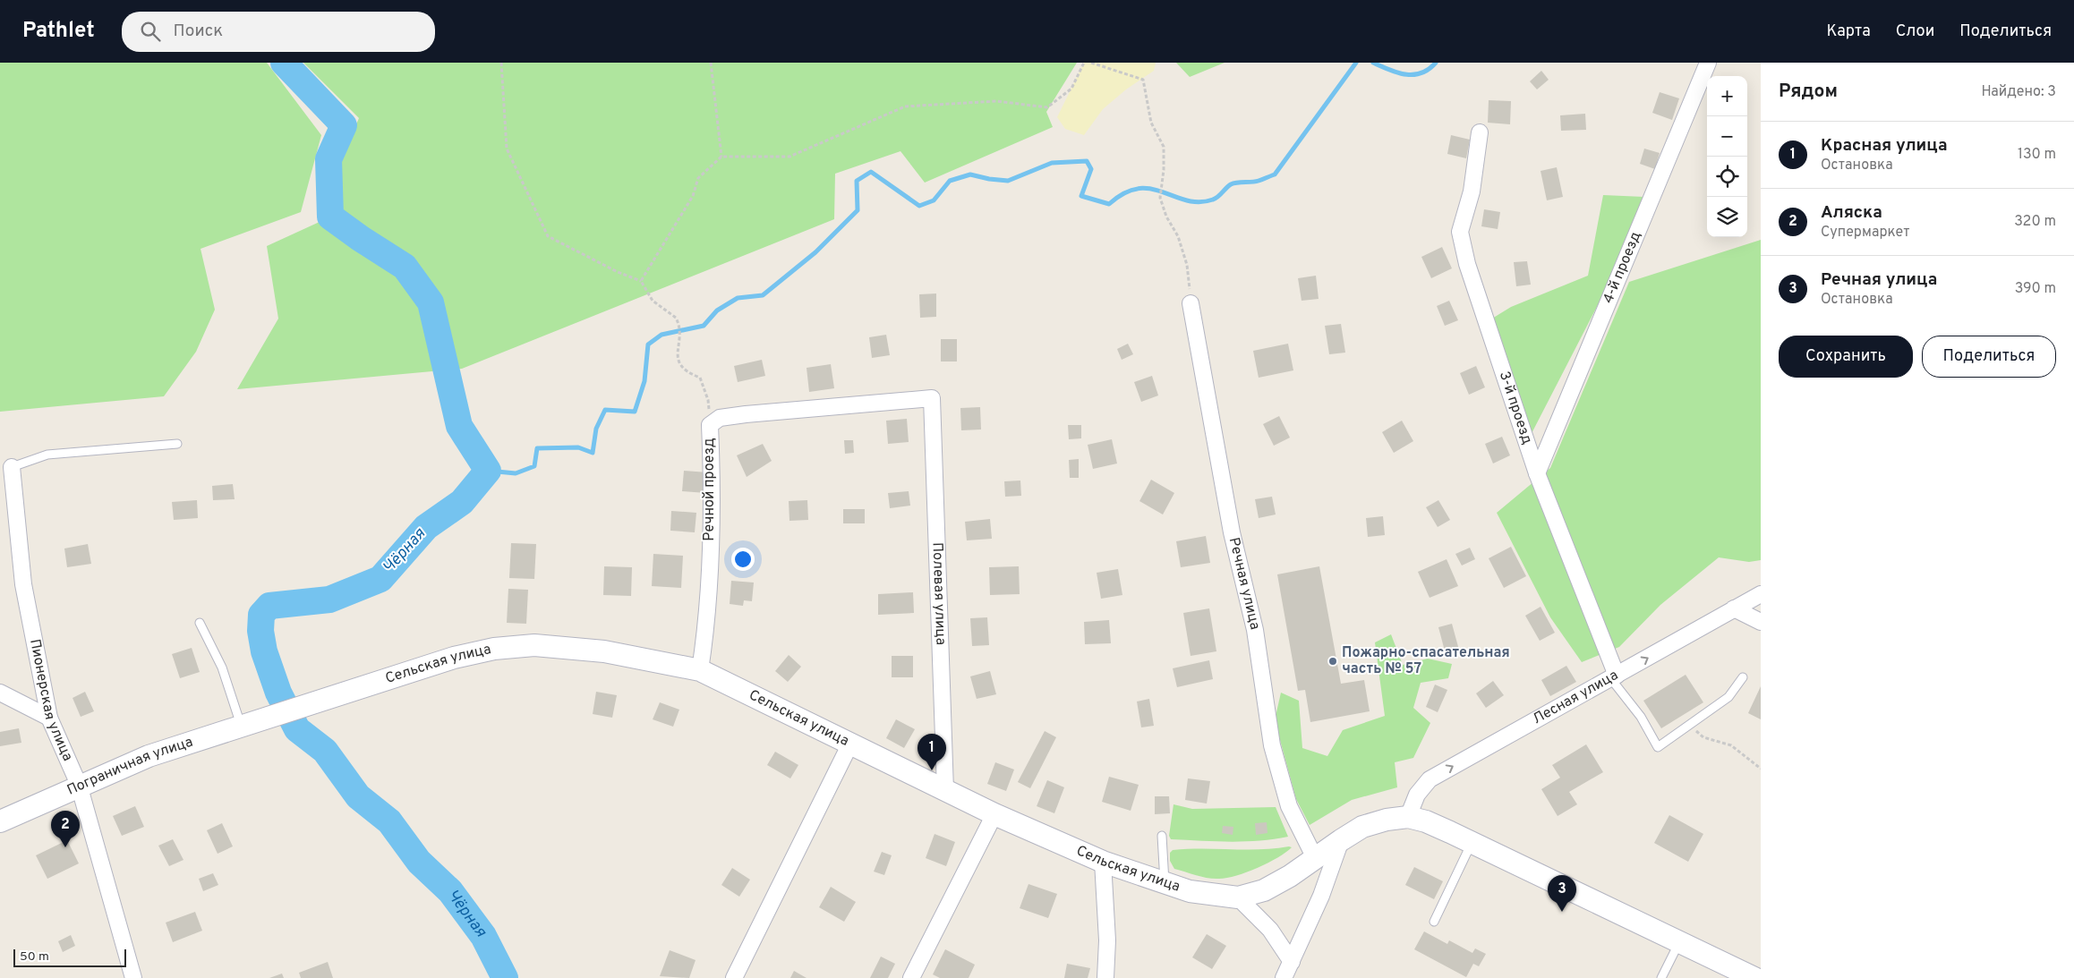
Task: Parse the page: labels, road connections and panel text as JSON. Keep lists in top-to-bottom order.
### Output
{
  "streets": {
    "main road": ["Сельская улица", "Пограничная улица"],
    "street": [
      "4-й проезд",
      "3-й проезд",
      "Речной проезд",
      "Речная улица",
      "Полевая улица",
      "Лесная улица",
      "Пионерская улица"
    ]
  },
  "crossings": [
    ["4-й проезд", "3-й проезд"],
    ["3-й проезд", "Лесная улица"],
    ["Речной проезд", "Полевая улица"],
    ["Речной проезд", "Сельская улица"],
    ["Полевая улица", "Сельская улица"],
    ["Сельская улица", "Пограничная улица"],
    ["Пионерская улица", "Пограничная улица"]
  ],
  "one_way": ["Лесная улица"],
  "water": ["Чёрная"],
  "places": ["Пожарно-спасательная часть № 57"],
  "scale_bar": "50 m",
  "page": {
    "header": "Pathlet",
    "search": "Поиск",
    "nav": ["Карта", "Слои", "Поделиться"],
    "heading": ["Рядом", "Найдено: 3"],
    "map_buttons": ["+", "−"],
    "list": [
      {
        "mark": "1",
        "name": "Красная улица",
        "note": "Остановка",
        "value": "130 m"
      },
      {
        "mark": "2",
        "name": "Аляска",
        "note": "Супермаркет",
        "value": "320 m"
      },
      {
        "mark": "3",
        "name": "Речная улица",
        "note": "Остановка",
        "value": "390 m"
      }
    ],
    "buttons": ["Сохранить", "Поделиться"],
    "pins": ["1", "2", "3"],
    "scale": "50 m"
  }
}
